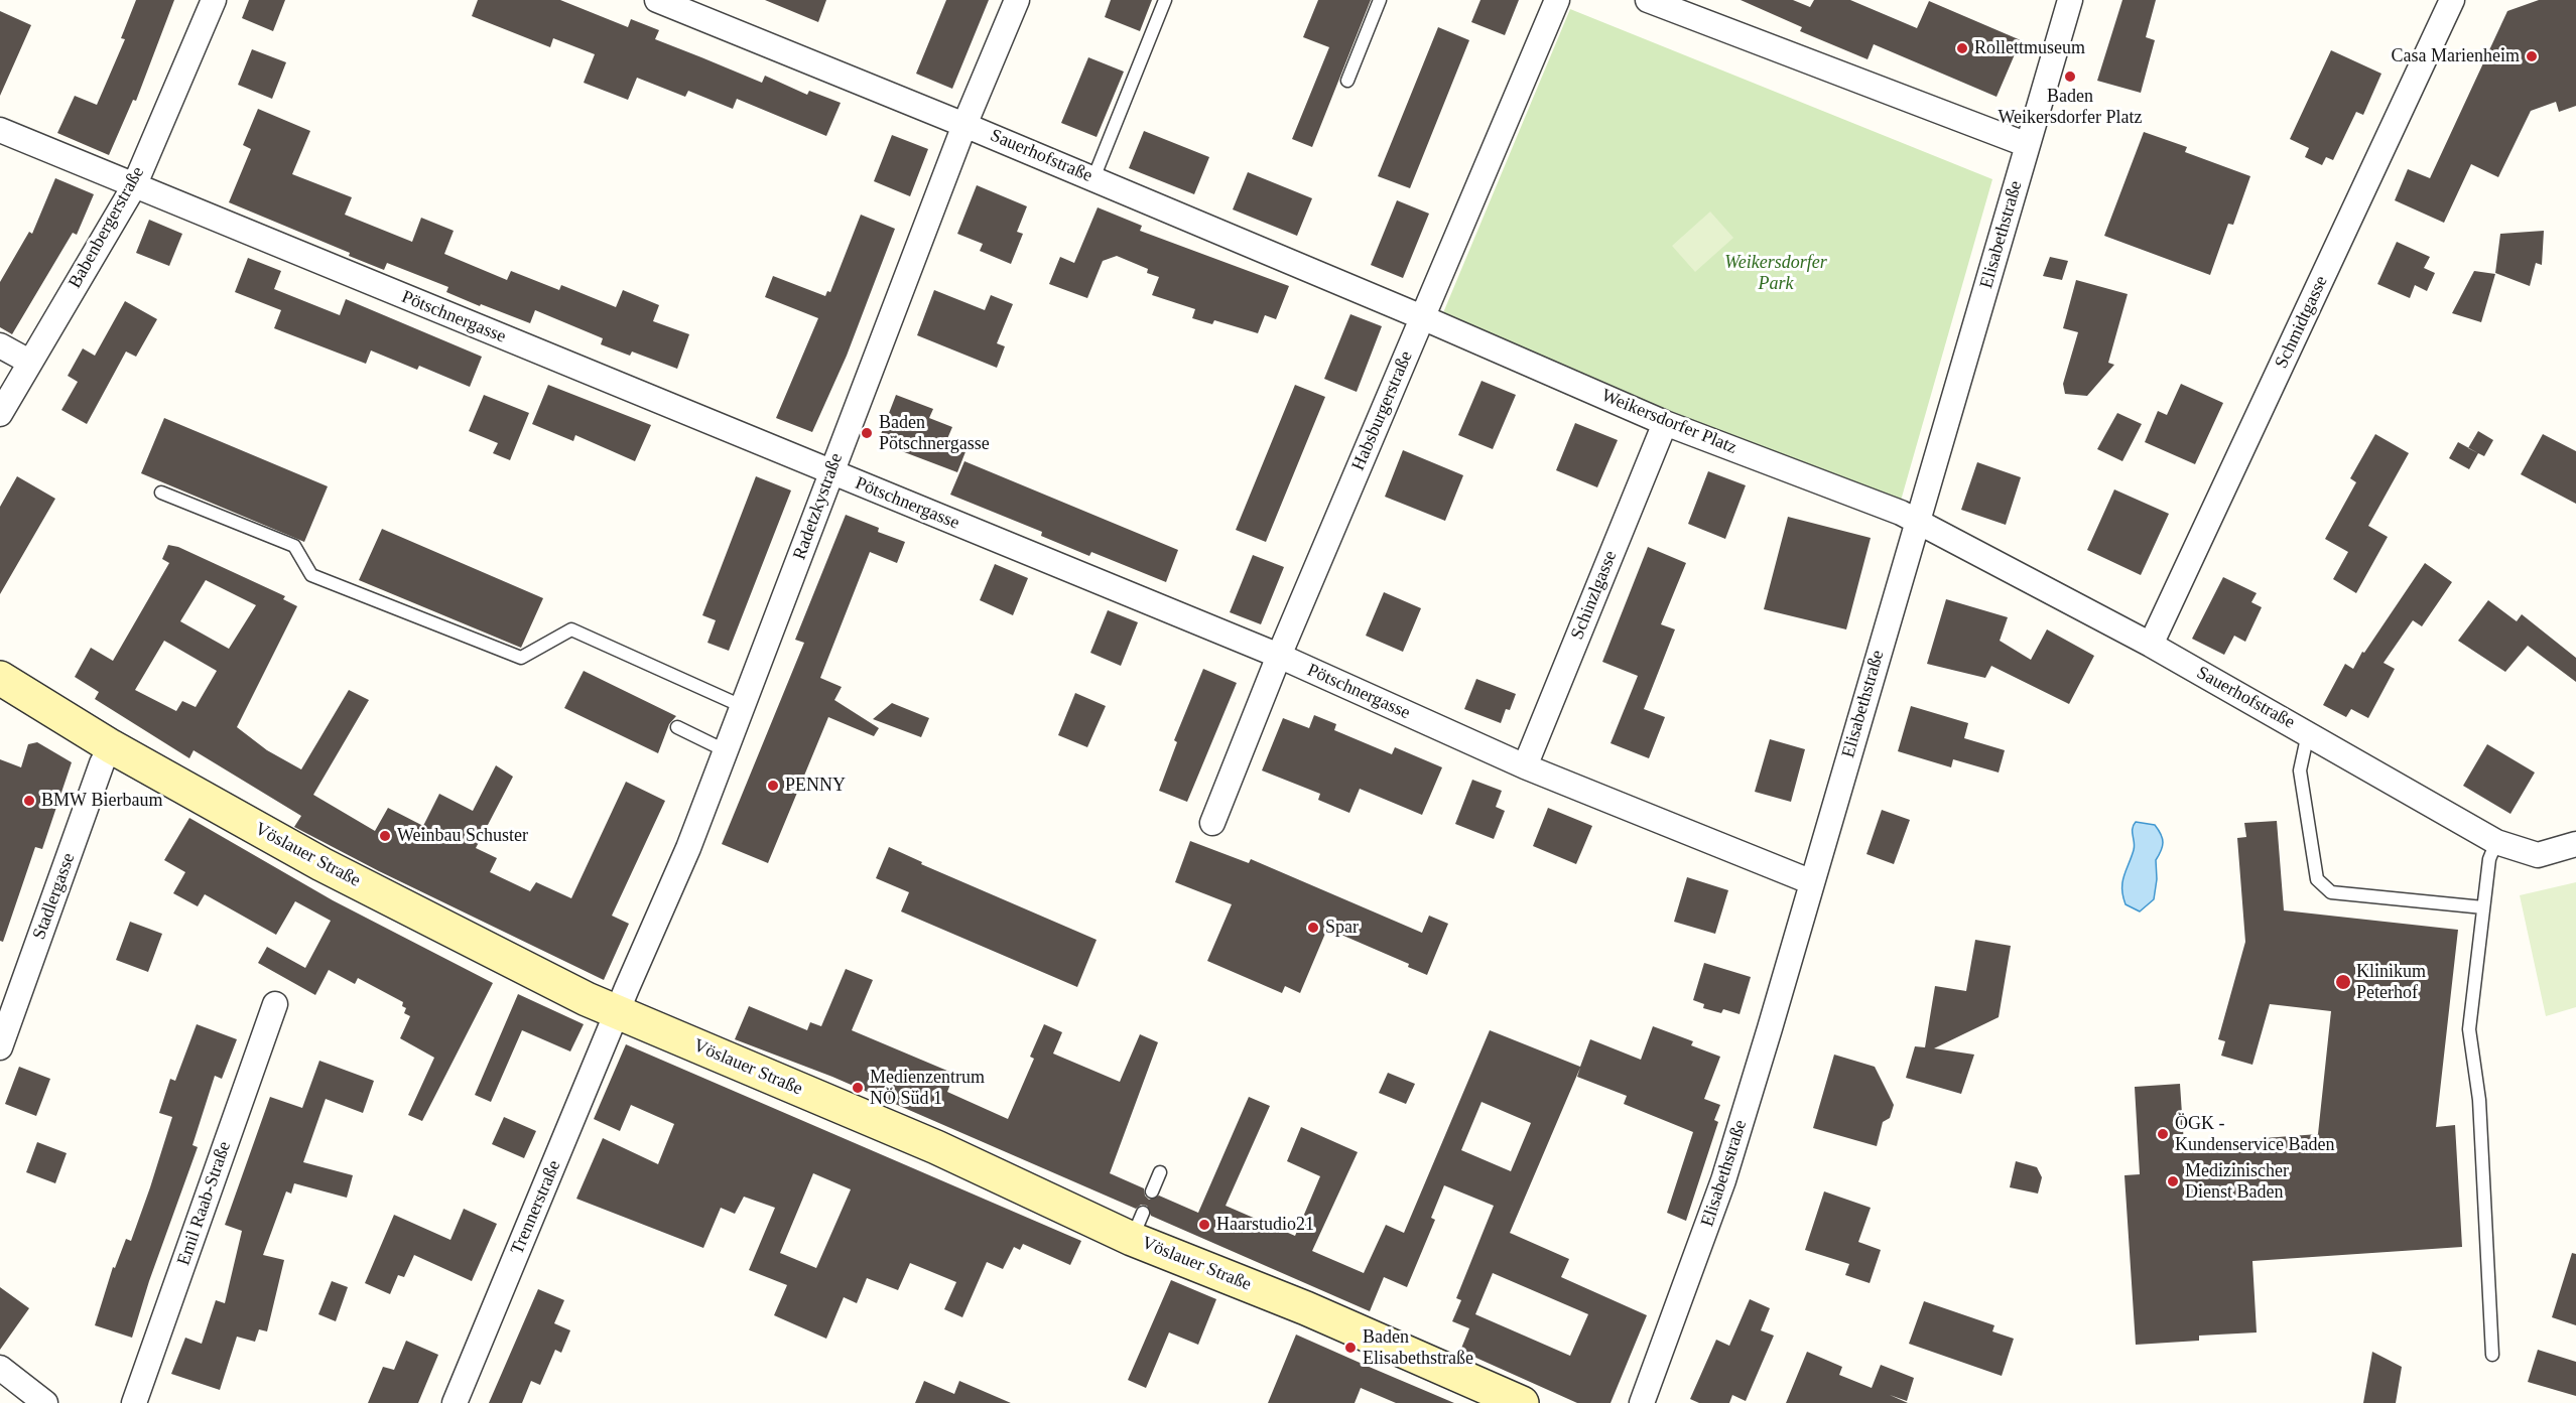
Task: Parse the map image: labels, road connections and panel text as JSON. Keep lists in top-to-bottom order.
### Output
{
  "streets": {
    "street": [
      "Sauerhofstraße",
      "Babenbergerstraße",
      "Elisabethstraße",
      "Pötschnergasse",
      "Schmidtgasse",
      "Habsburgerstraße",
      "Weikersdorfer Platz",
      "Radetzkystraße",
      "Schinzlgasse",
      "Vöslauer Straße",
      "Stadlergasse",
      "Emil Raab-Straße",
      "Trennerstraße"
    ]
  },
  "crossings": [
    ["Sauerhofstraße", "Elisabethstraße"],
    ["Sauerhofstraße", "Schmidtgasse"],
    ["Sauerhofstraße", "Habsburgerstraße"],
    ["Sauerhofstraße", "Weikersdorfer Platz"],
    ["Sauerhofstraße", "Radetzkystraße"],
    ["Babenbergerstraße", "Pötschnergasse"],
    ["Elisabethstraße", "Pötschnergasse"],
    ["Elisabethstraße", "Weikersdorfer Platz"],
    ["Pötschnergasse", "Habsburgerstraße"],
    ["Pötschnergasse", "Radetzkystraße"],
    ["Pötschnergasse", "Schinzlgasse"],
    ["Habsburgerstraße", "Weikersdorfer Platz"],
    ["Weikersdorfer Platz", "Schinzlgasse"],
    ["Radetzkystraße", "Vöslauer Straße"],
    ["Radetzkystraße", "Trennerstraße"],
    ["Vöslauer Straße", "Stadlergasse"],
    ["Vöslauer Straße", "Trennerstraße"]
  ],
  "parks": ["Weikersdorfer Park"],
  "places": [
    "Rollettmuseum",
    "Casa Marienheim",
    "Baden Weikersdorfer Platz",
    "Baden Pötschnergasse",
    "PENNY",
    "BMW Bierbaum",
    "Weinbau Schuster",
    "Spar",
    "Klinikum Peterhof",
    "Medienzentrum NÖ Süd 1",
    "ÖGK - Kundenservice Baden",
    "Medizinischer Dienst Baden",
    "Haarstudio21",
    "Baden Elisabethstraße"
  ]
}
